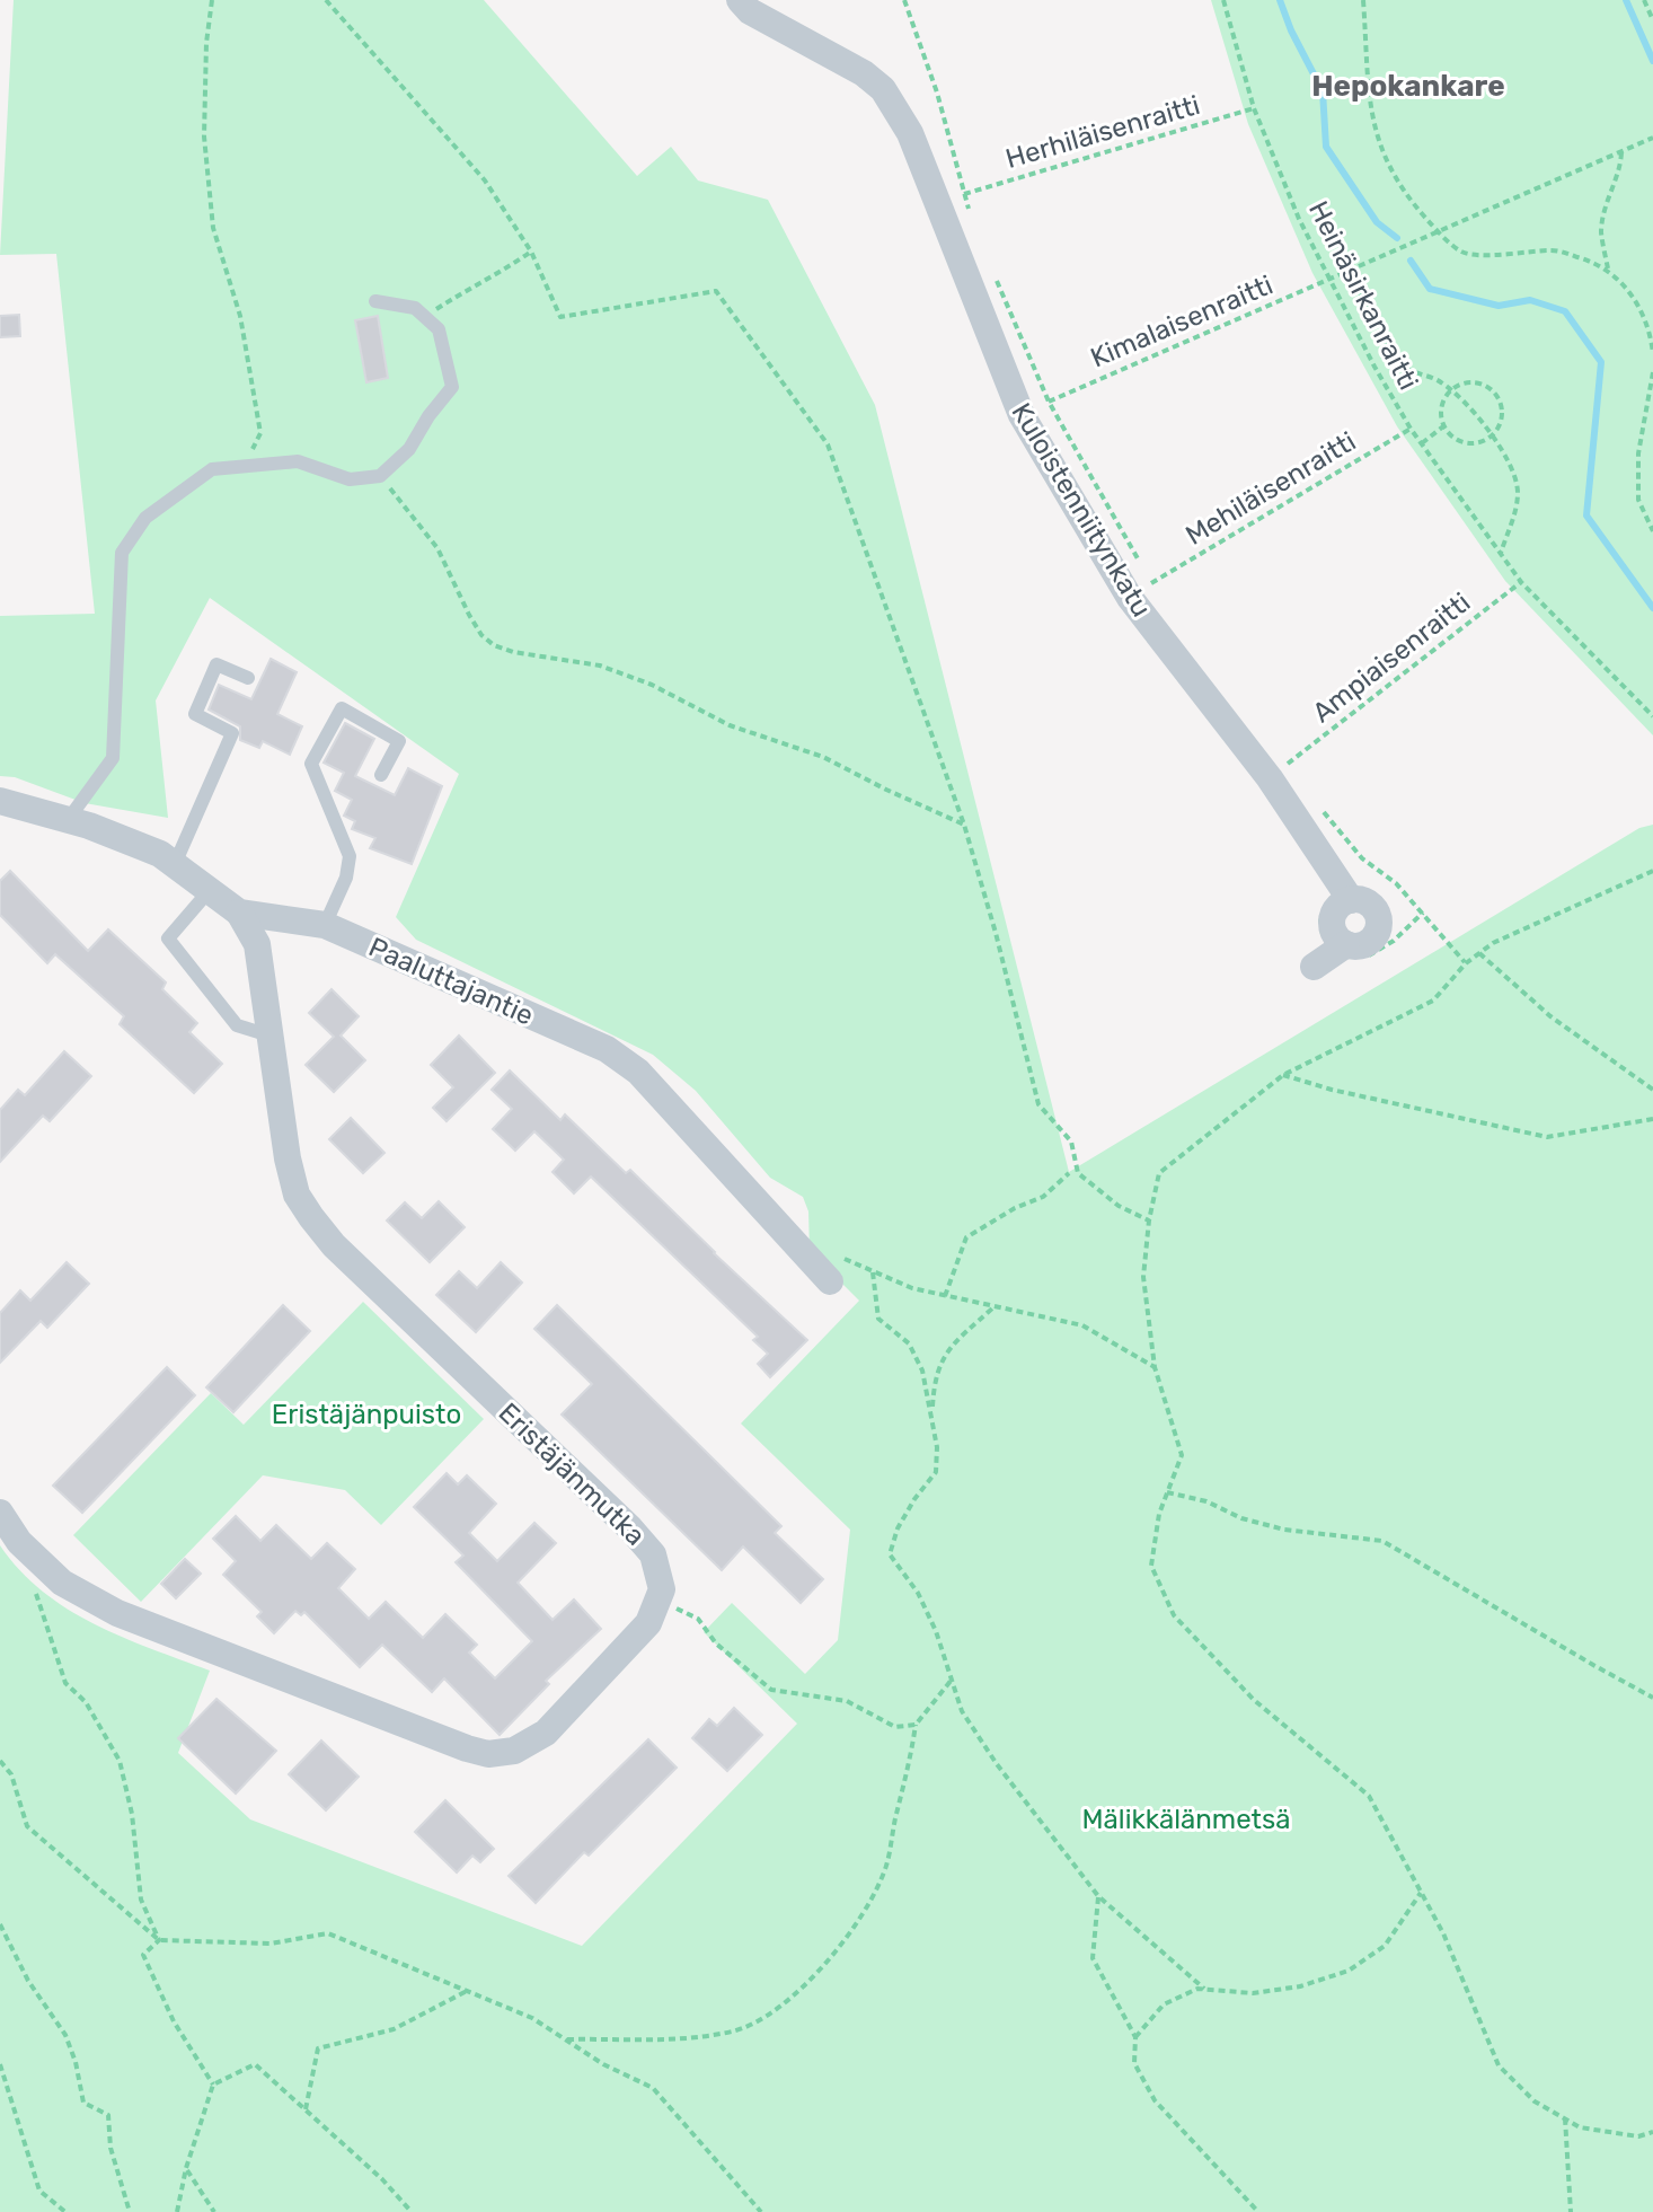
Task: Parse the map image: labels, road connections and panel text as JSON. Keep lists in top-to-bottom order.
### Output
{
  "streets": {
    "street": ["Kuloistenniitynkatu", "Paaluttajantie", "Eristäjänmutka"],
    "path": [
      "Herhiläisenraitti",
      "Heinäsirkanraitti",
      "Kimalaisenraitti",
      "Mehiläisenraitti",
      "Ampiaisenraitti"
    ]
  },
  "crossings": [
    ["Herhiläisenraitti", "Heinäsirkanraitti"],
    ["Heinäsirkanraitti", "Kimalaisenraitti"],
    ["Heinäsirkanraitti", "Mehiläisenraitti"],
    ["Heinäsirkanraitti", "Ampiaisenraitti"],
    ["Paaluttajantie", "Eristäjänmutka"]
  ],
  "districts": ["Hepokankare"],
  "parks": ["Eristäjänpuisto", "Mälikkälänmetsä"]
}
